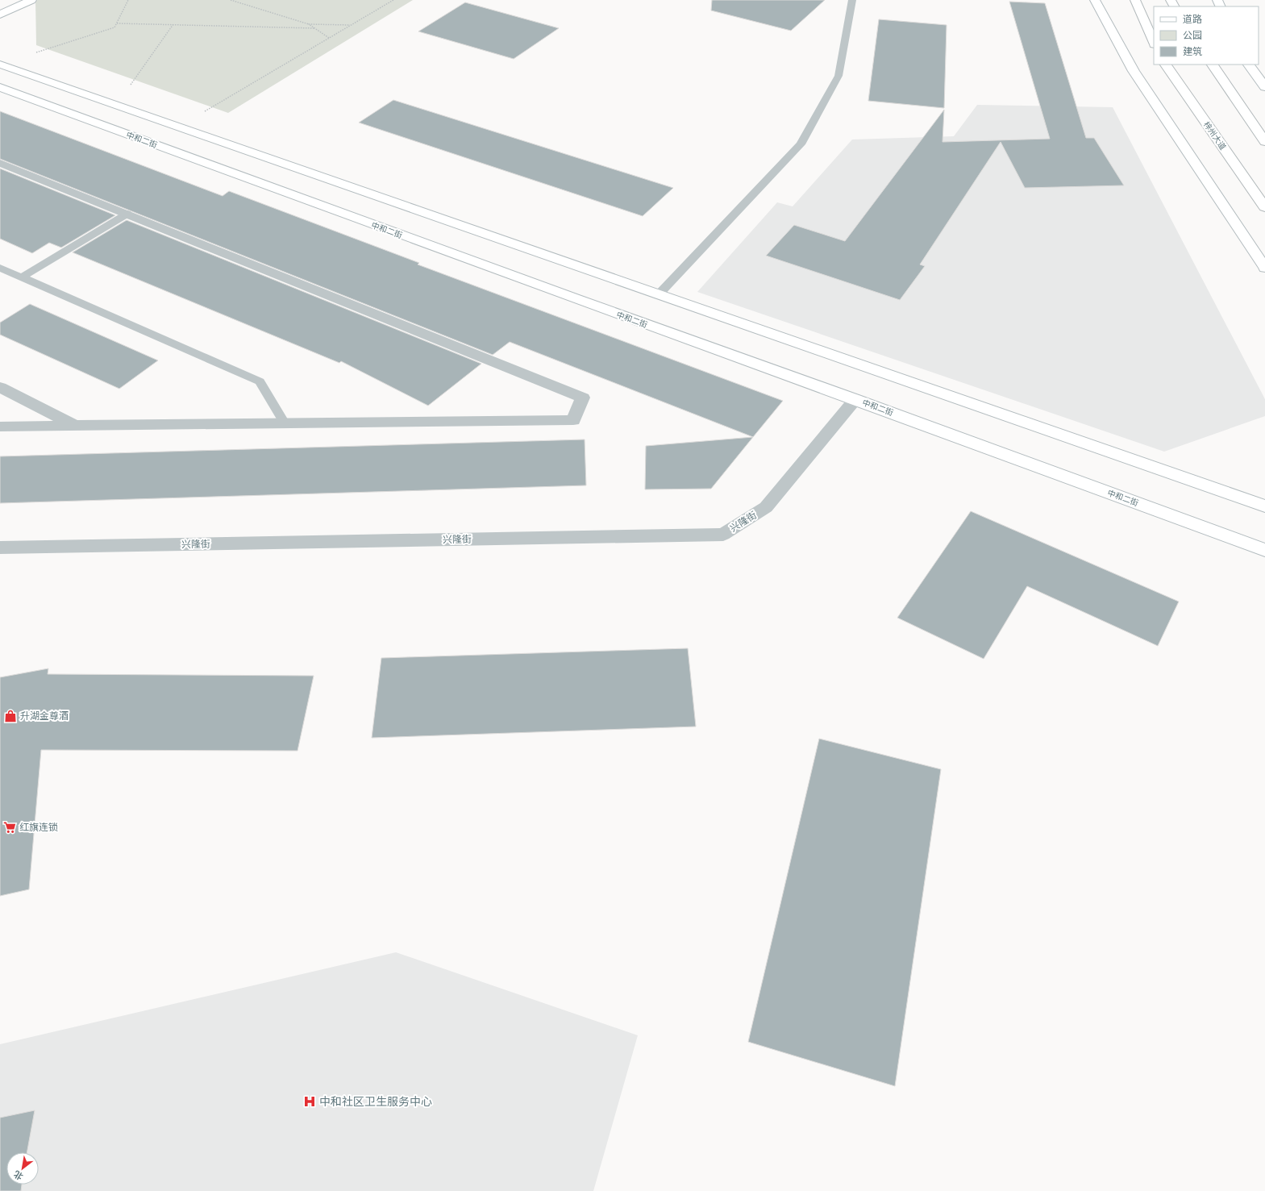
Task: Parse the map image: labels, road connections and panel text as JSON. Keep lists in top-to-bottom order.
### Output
{
  "streets": {
    "main road": ["梓州大道", "中和二街"],
    "street": ["兴隆街"]
  },
  "crossings": [
    ["中和二街", "兴隆街"]
  ],
  "places": {
    "shop": ["升湖金尊酒"],
    "supermarket": ["红旗连锁"],
    "hospital": ["中和社区卫生服务中心"]
  },
  "legend": ["道路", "公园", "建筑"],
  "north": "bottom left"
}
